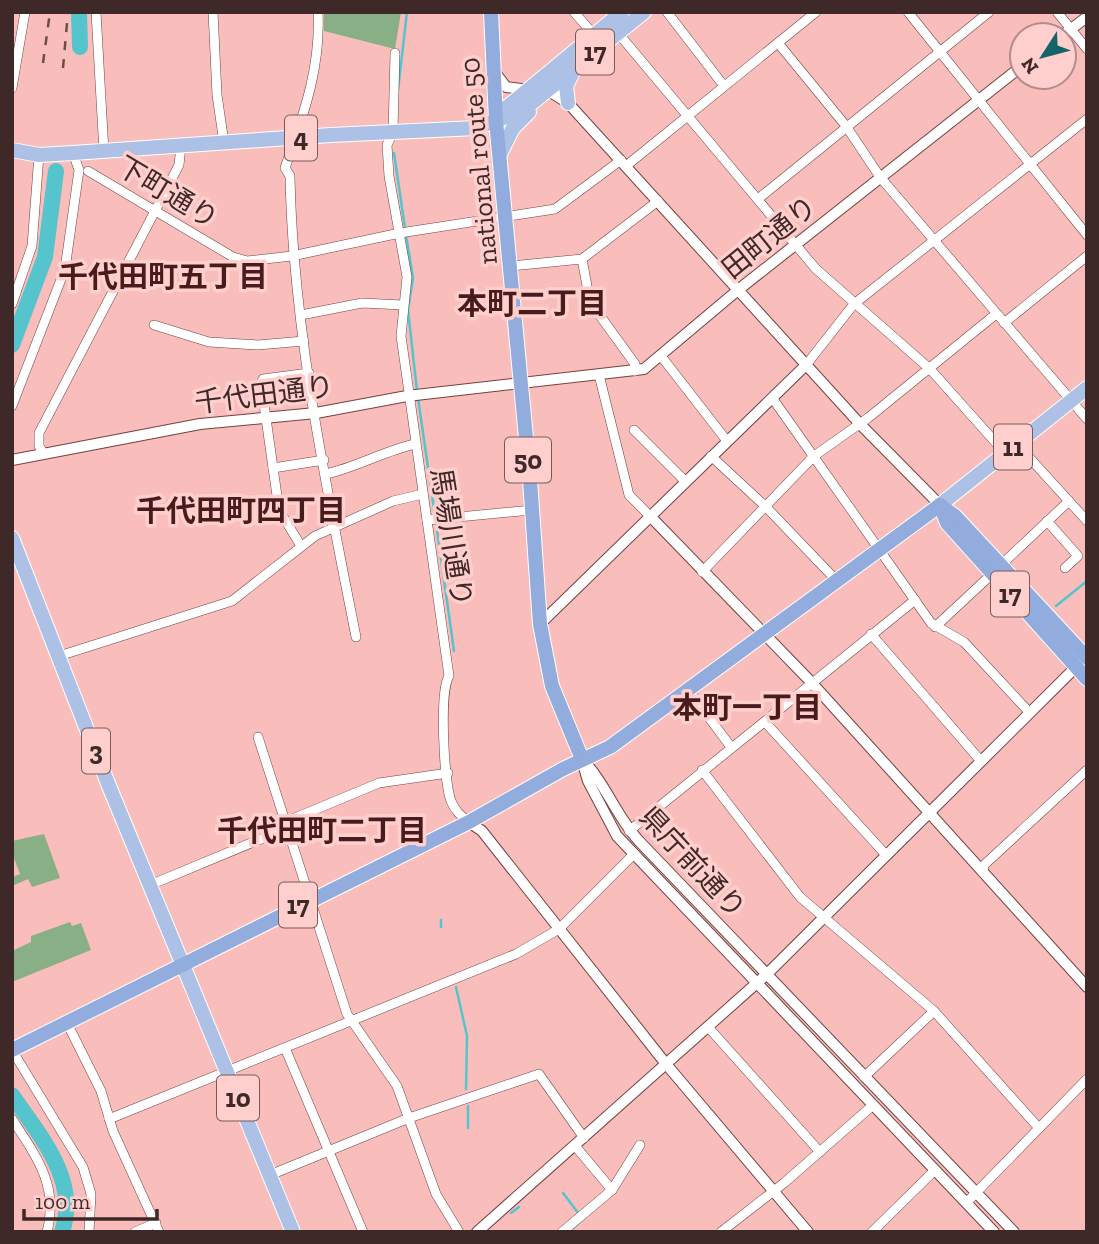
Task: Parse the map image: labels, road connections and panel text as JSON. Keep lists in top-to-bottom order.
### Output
{
  "streets": {
    "highway": ["17", "national route 50", "50"],
    "main road": [
      "4",
      "11",
      "3",
      "10"
    ],
    "street": [
      "下町通り",
      "田町通り",
      "千代田通り",
      "馬場川通り",
      "県庁前通り"
    ]
  },
  "crossings": [
    ["17", "4"],
    ["17", "national route 50"],
    ["17", "11"],
    ["17", "馬場川通り"],
    ["17", "3"],
    ["17", "県庁前通り"],
    ["17", "10"],
    ["4", "national route 50"],
    ["4", "下町通り"],
    ["4", "馬場川通り"],
    ["national route 50", "田町通り"],
    ["national route 50", "千代田通り"],
    ["national route 50", "県庁前通り"],
    ["田町通り", "千代田通り"],
    ["千代田通り", "馬場川通り"],
    ["3", "10"]
  ],
  "districts": [
    "千代田町五丁目",
    "本町二丁目",
    "千代田町四丁目",
    "本町一丁目",
    "千代田町二丁目"
  ],
  "scale_bar": "100 m",
  "north": "bottom left"
}
